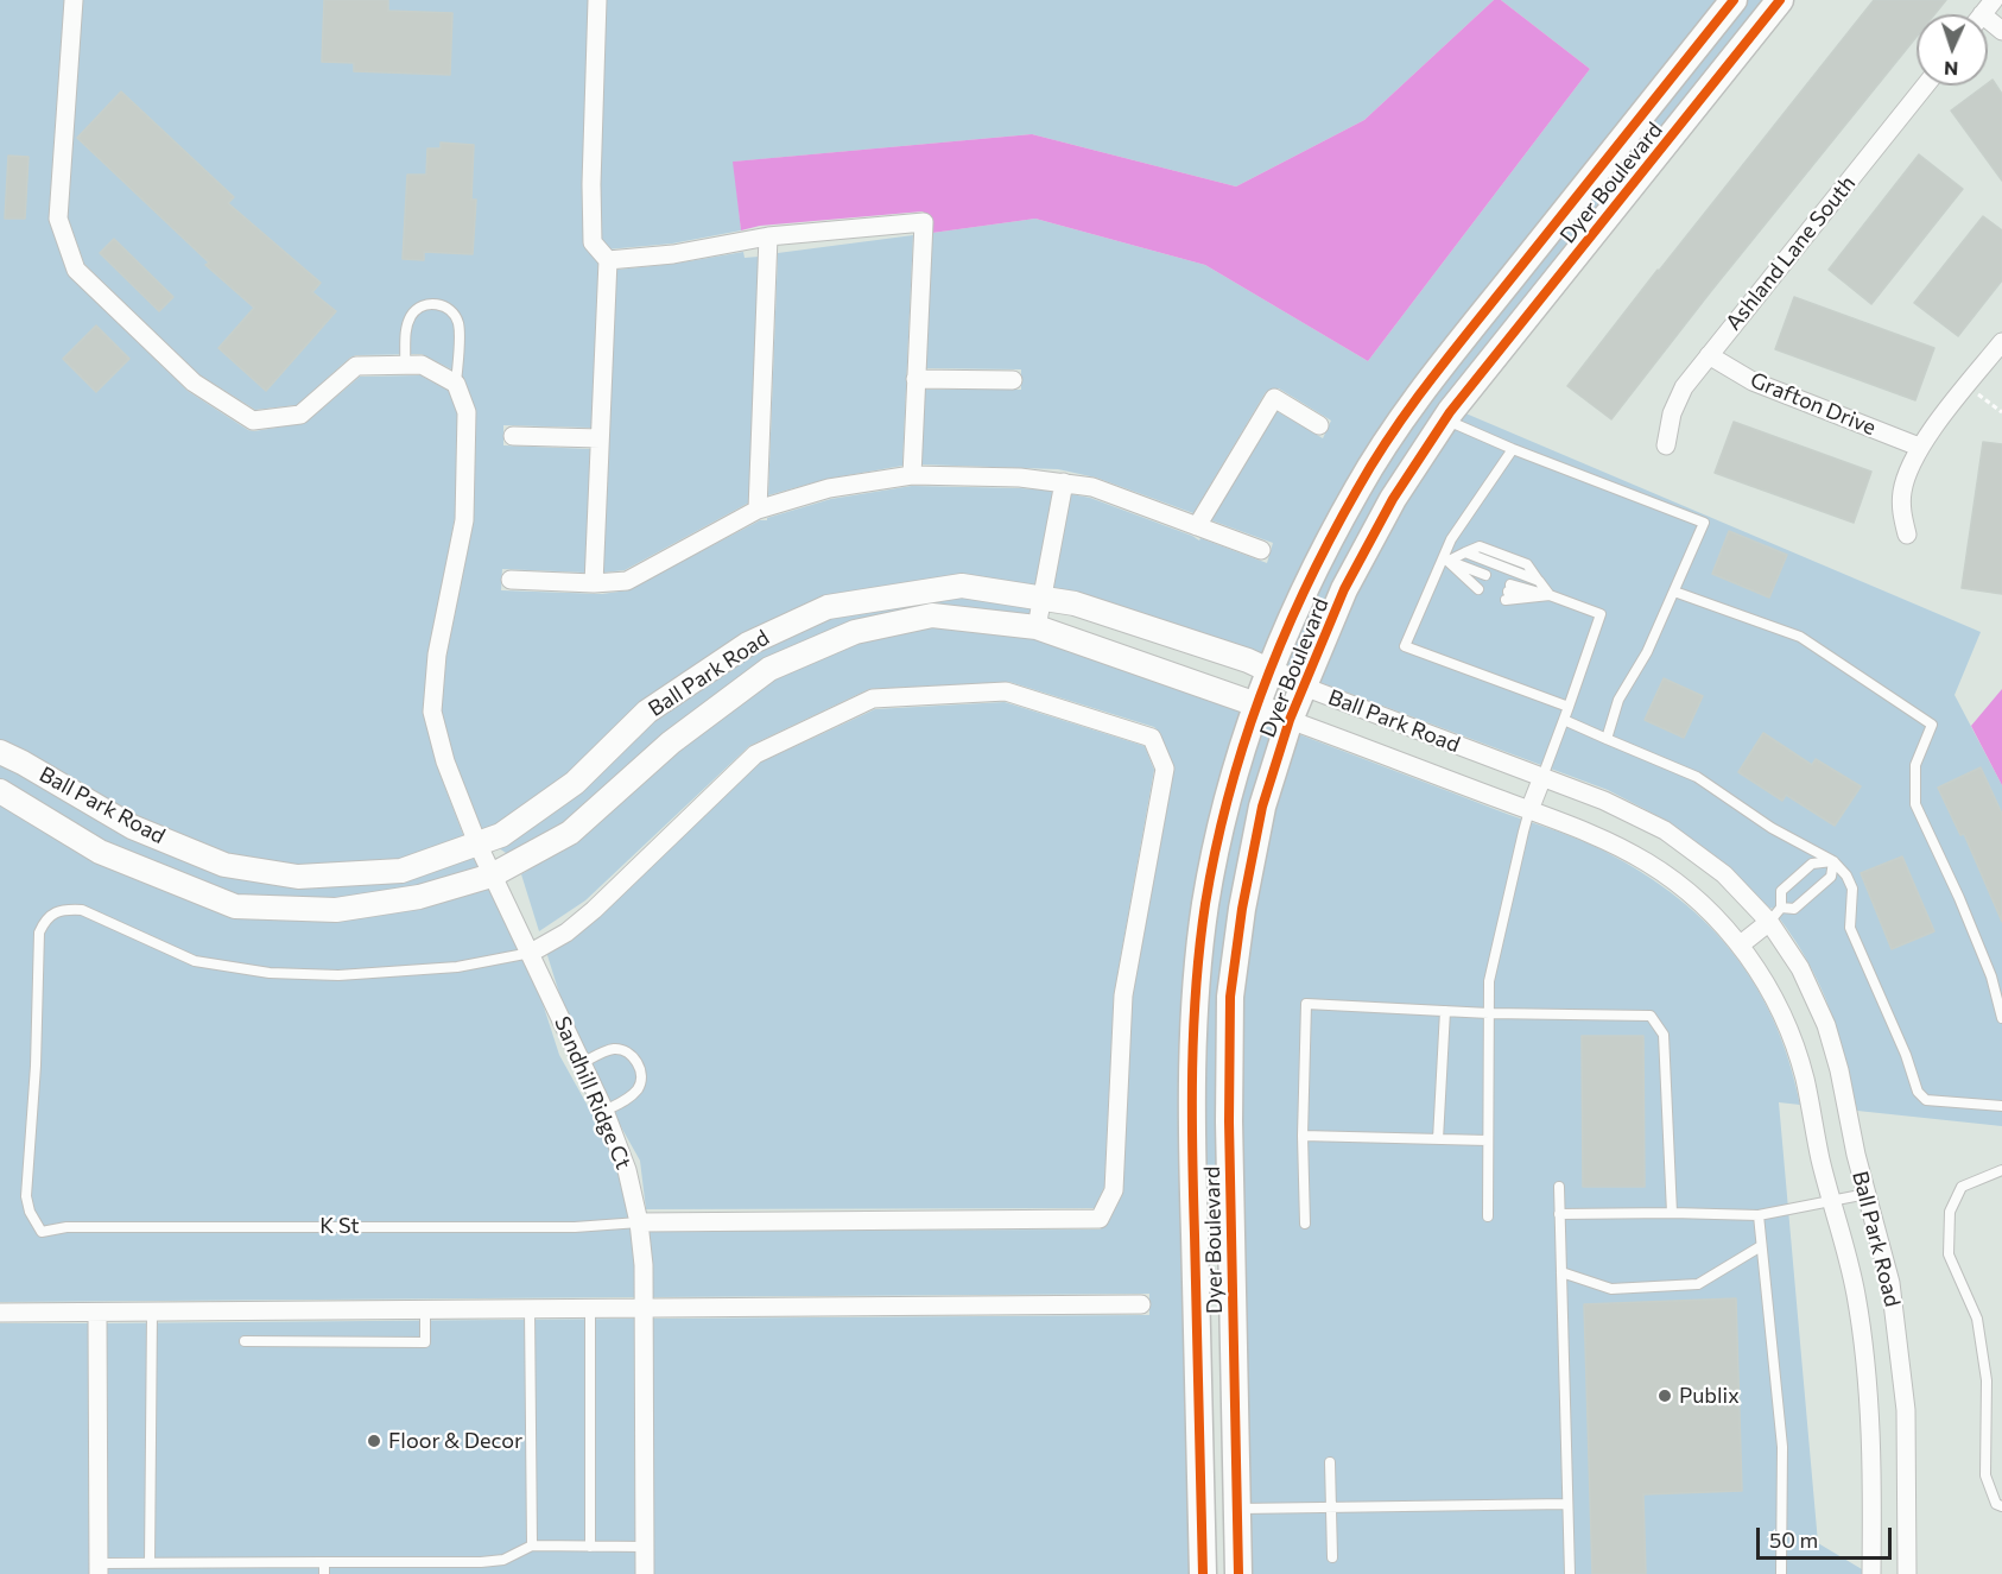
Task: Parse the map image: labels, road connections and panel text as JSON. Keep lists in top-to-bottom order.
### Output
{
  "streets": {
    "main road": ["Dyer Boulevard"],
    "street": [
      "Ashland Lane South",
      "Grafton Drive",
      "Ball Park Road",
      "Sandhill Ridge Ct"
    ],
    "lane": ["K St"]
  },
  "crossings": [
    ["Dyer Boulevard", "Ball Park Road"],
    ["Ashland Lane South", "Grafton Drive"],
    ["Ball Park Road", "Sandhill Ridge Ct"],
    ["Sandhill Ridge Ct", "K St"]
  ],
  "places": ["Publix", "Floor & Decor"],
  "scale_bar": "50 m",
  "north": "bottom"
}
